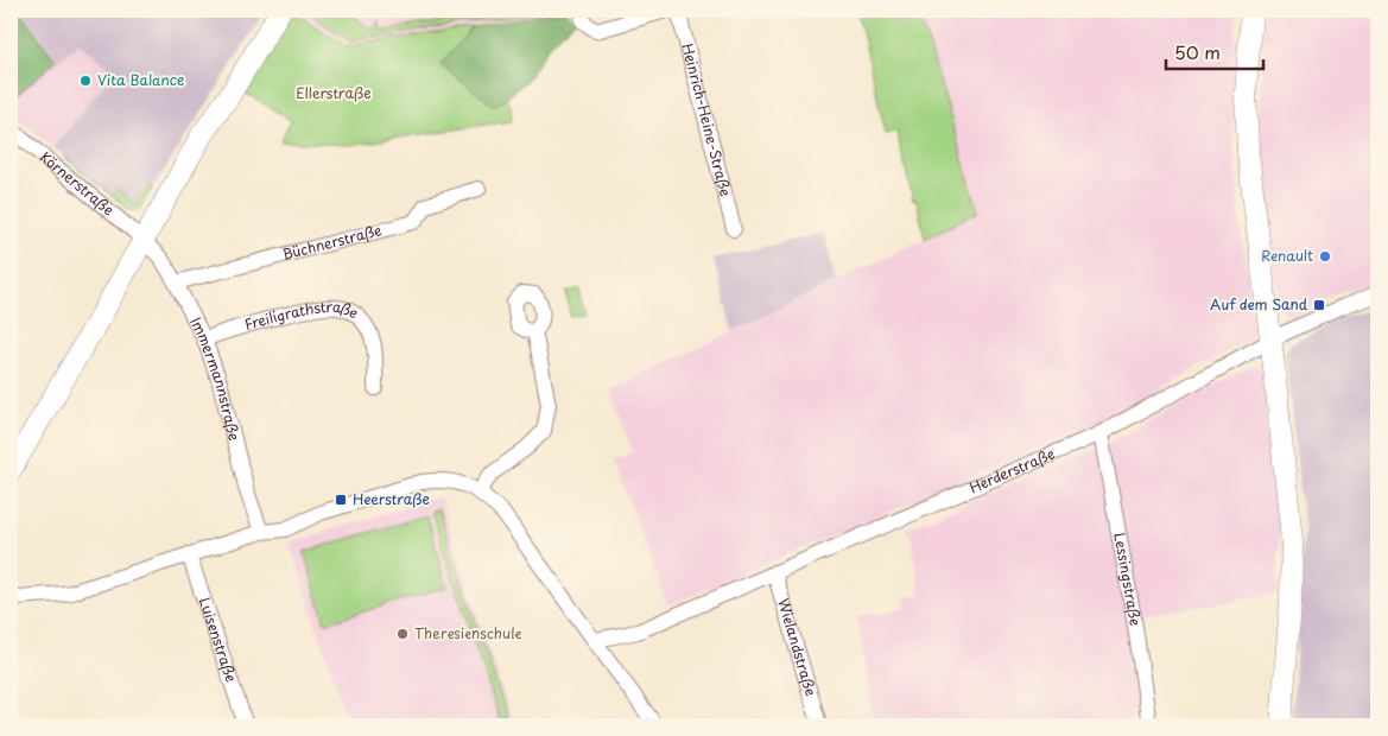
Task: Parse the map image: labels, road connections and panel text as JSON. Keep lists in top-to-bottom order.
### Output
{
  "streets": {
    "street": [
      "Heinrich-Heine-Straße",
      "Körnerstraße",
      "Büchnerstraße",
      "Freiligrathstraße",
      "Immermannstraße",
      "Herderstraße",
      "Lessingstraße",
      "Luisenstraße",
      "Wielandstraße"
    ]
  },
  "crossings": [
    ["Körnerstraße", "Immermannstraße"],
    ["Büchnerstraße", "Immermannstraße"],
    ["Freiligrathstraße", "Immermannstraße"],
    ["Herderstraße", "Lessingstraße"],
    ["Herderstraße", "Wielandstraße"]
  ],
  "parks": ["Ellerstraße"],
  "places": {
    "other": ["Vita Balance", "Renault", "Theresienschule"],
    "transit": ["Auf dem Sand", "Heerstraße"]
  },
  "scale_bar": "50 m"
}
